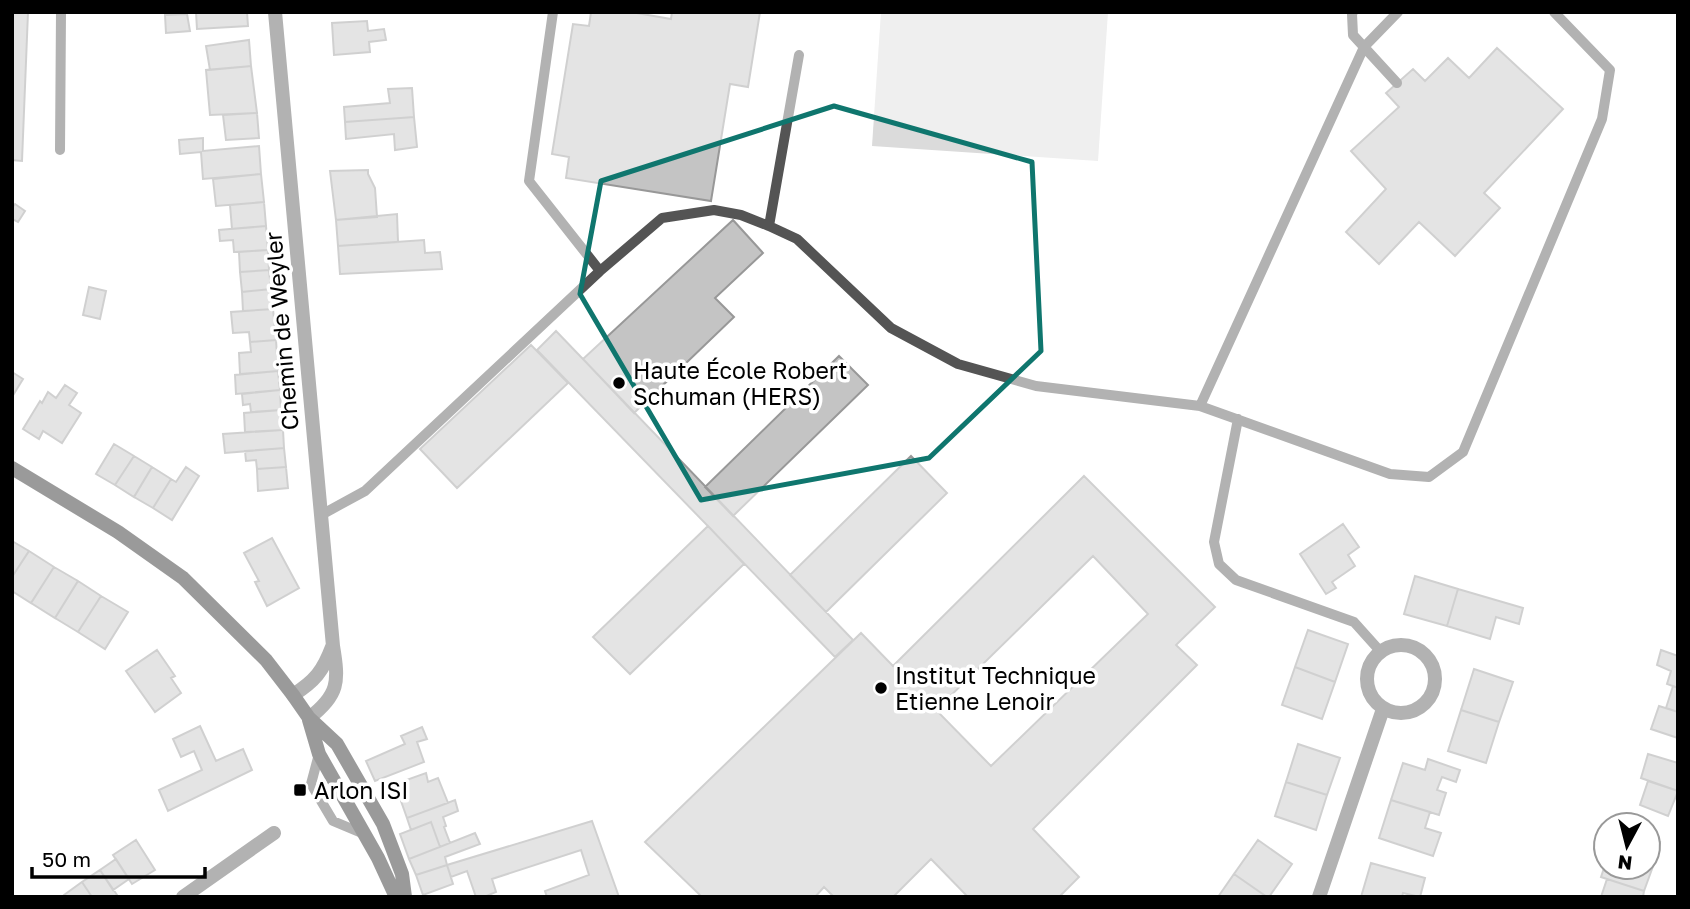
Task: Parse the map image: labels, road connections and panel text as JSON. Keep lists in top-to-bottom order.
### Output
{
  "streets": {
    "street": ["Chemin de Weyler"]
  },
  "places": {
    "other": ["Haute École Robert Schuman (HERS)", "Institut Technique Etienne Lenoir"],
    "transit": ["Arlon ISI"]
  },
  "scale_bar": "50 m",
  "north": "bottom"
}
